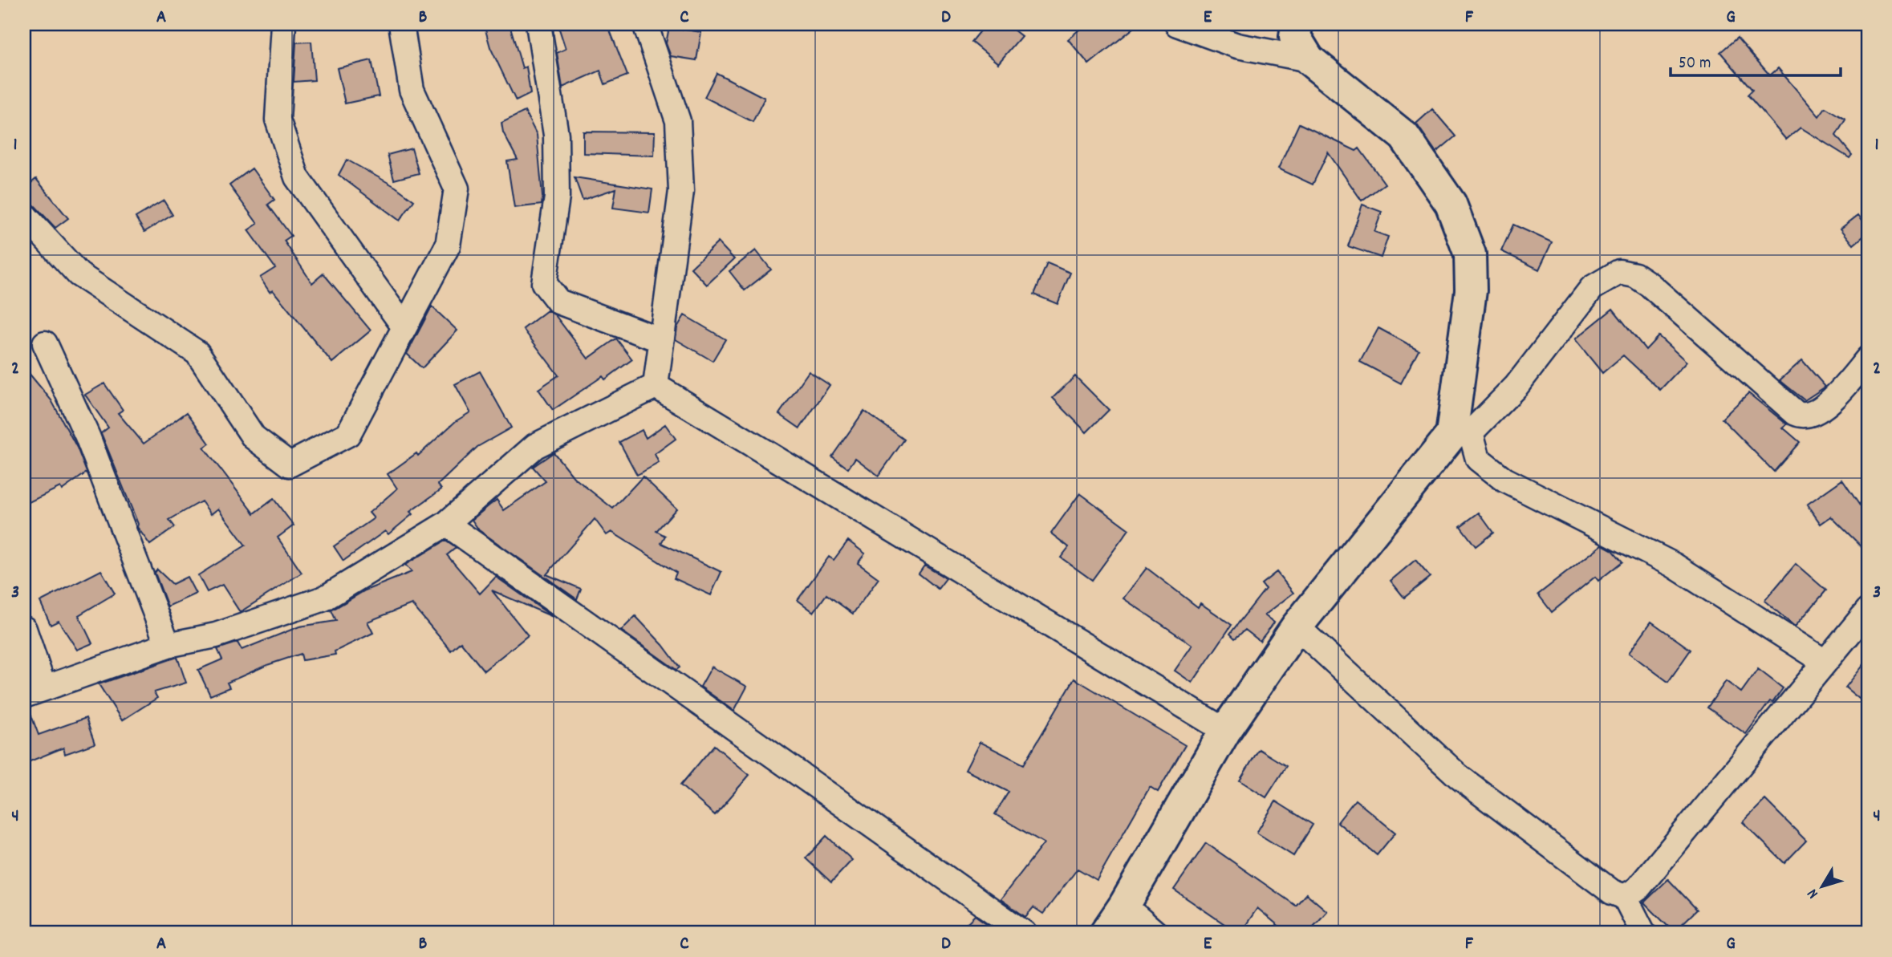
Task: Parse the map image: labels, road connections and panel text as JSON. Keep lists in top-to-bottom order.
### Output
{
  "scale_bar": "50 m",
  "north": "bottom left",
  "grid": {
    "columns": [
      "A",
      "B",
      "C",
      "D",
      "E",
      "F",
      "G"
    ],
    "rows": [
      "1",
      "2",
      "3",
      "4"
    ]
  }
}
